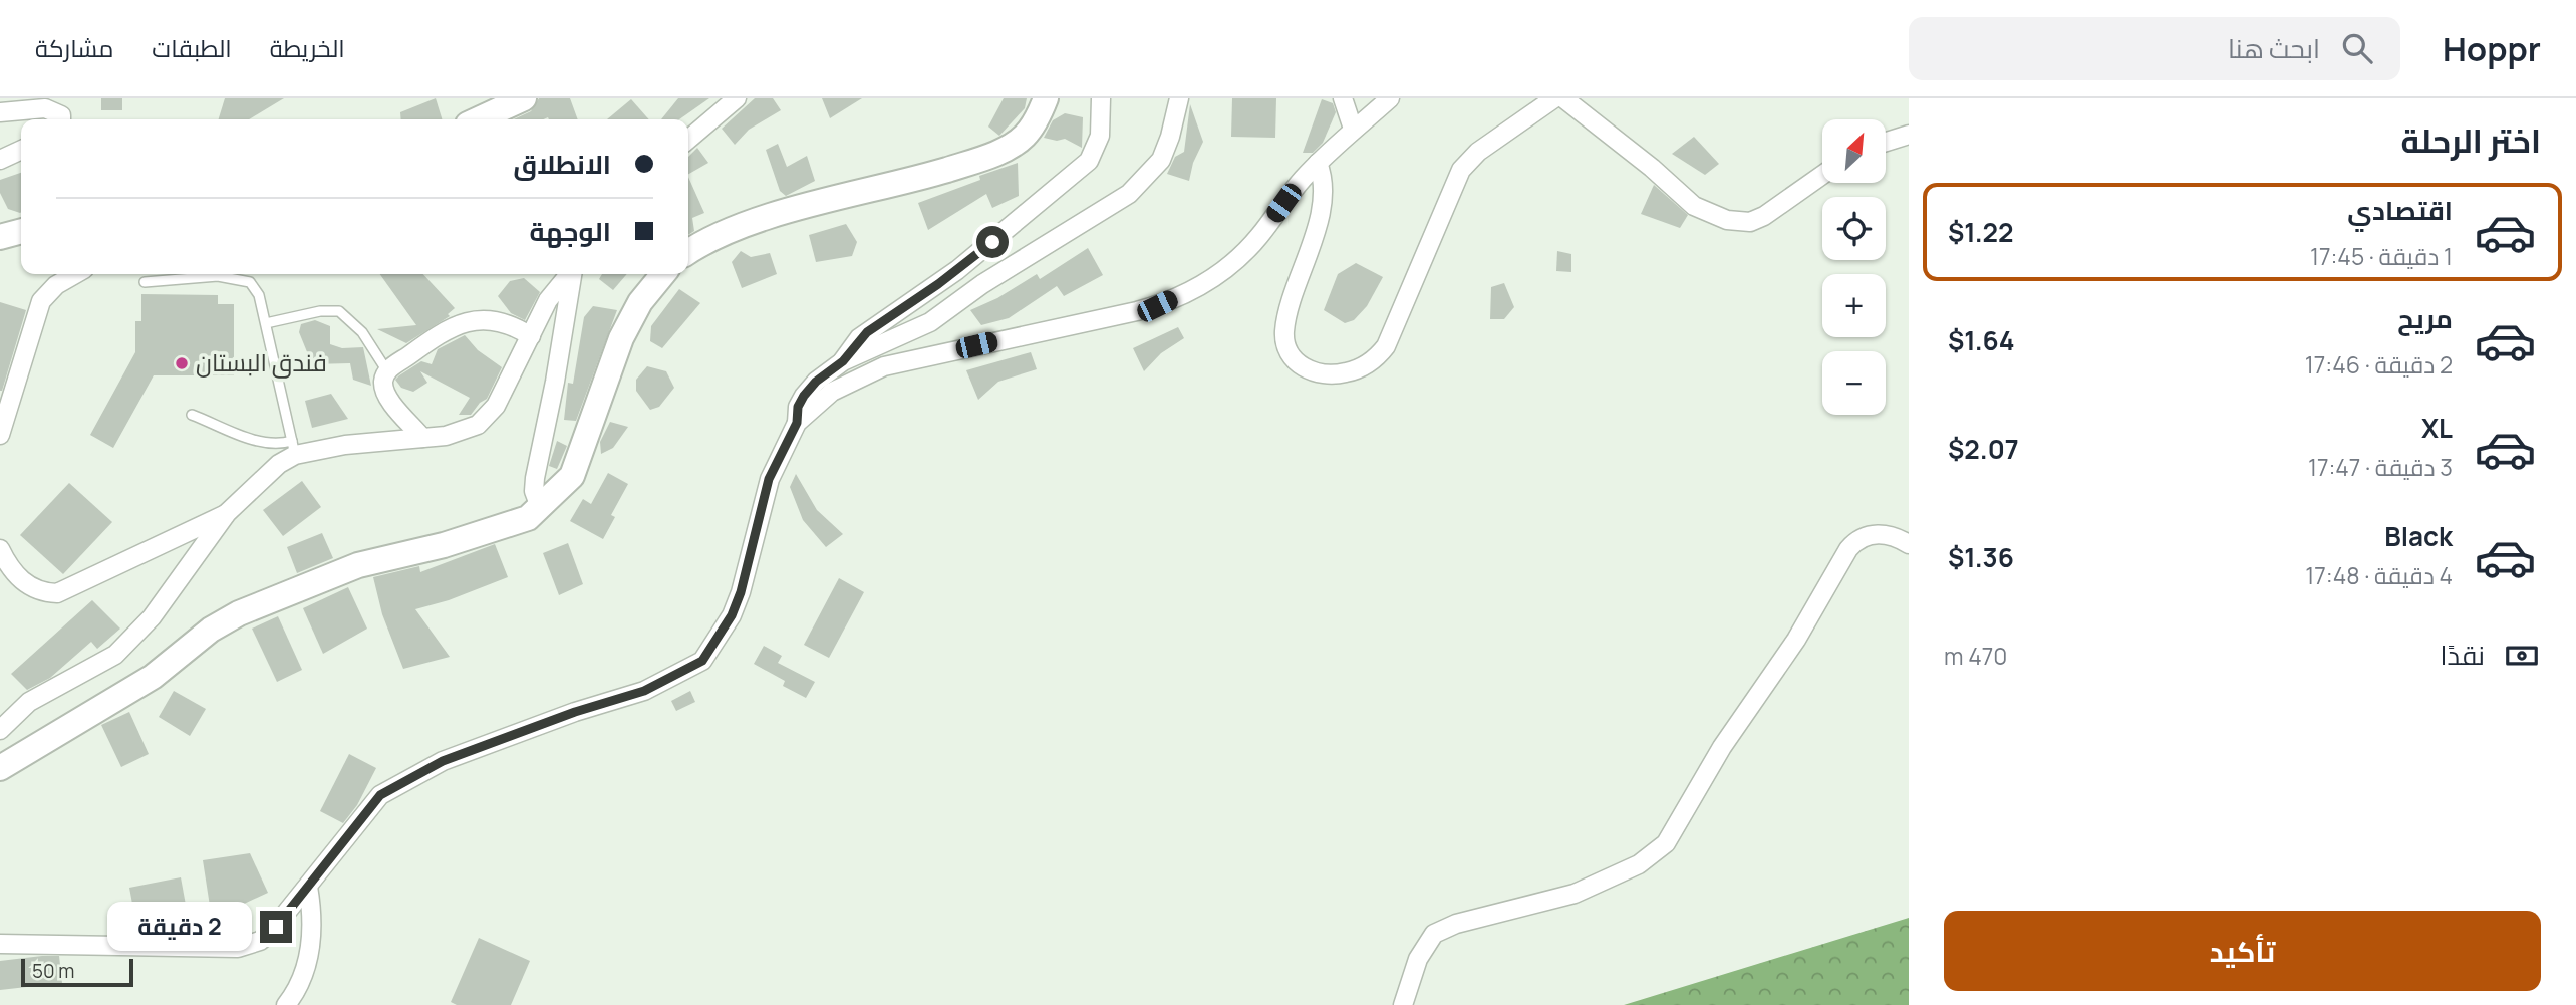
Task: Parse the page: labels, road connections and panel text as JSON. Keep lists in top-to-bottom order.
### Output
{
  "places": ["فندق البستان"],
  "scale_bar": "50 m",
  "north": "top right",
  "page": {
    "header": "Hoppr",
    "search": "ابحث هنا",
    "nav": ["الخريطة", "الطبقات", "مشاركة"],
    "heading": "اختر الرحلة",
    "map_buttons": ["+", "−"],
    "banner": ["الانطلاق", "الوجهة"],
    "list": [
      {
        "name": "اقتصادي",
        "note": "1 دقيقة · 17:45",
        "value": "$1.22"
      },
      {
        "name": "مريح",
        "note": "2 دقيقة · 17:46",
        "value": "$1.64"
      },
      {
        "name": "XL",
        "note": "3 دقيقة · 17:47",
        "value": "$2.07"
      },
      {
        "name": "Black",
        "note": "4 دقيقة · 17:48",
        "value": "$1.36"
      }
    ],
    "pay": ["نقدًا", "470 m"],
    "buttons": "تأكيد",
    "bubble": "2 دقيقة",
    "scale": "50 m"
  }
}
